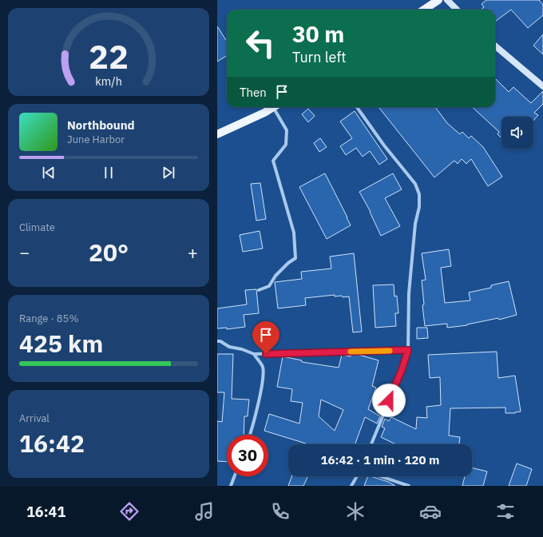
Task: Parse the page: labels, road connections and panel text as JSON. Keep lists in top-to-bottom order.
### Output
{
  "page": {
    "turn": ["30 m", "Turn left"],
    "then": "Then",
    "song": ["Northbound", "June Harbor"],
    "tile": [
      "Climate",
      ["Range · 85%", "425 km"],
      ["Arrival", "16:42"]
    ],
    "heat": ["−", "20°", "+"],
    "limit": "30",
    "trip": "16:42 · 1 min · 120 m",
    "tabs": "16:41",
    "gauge": ["22", "km/h"]
  }
}
